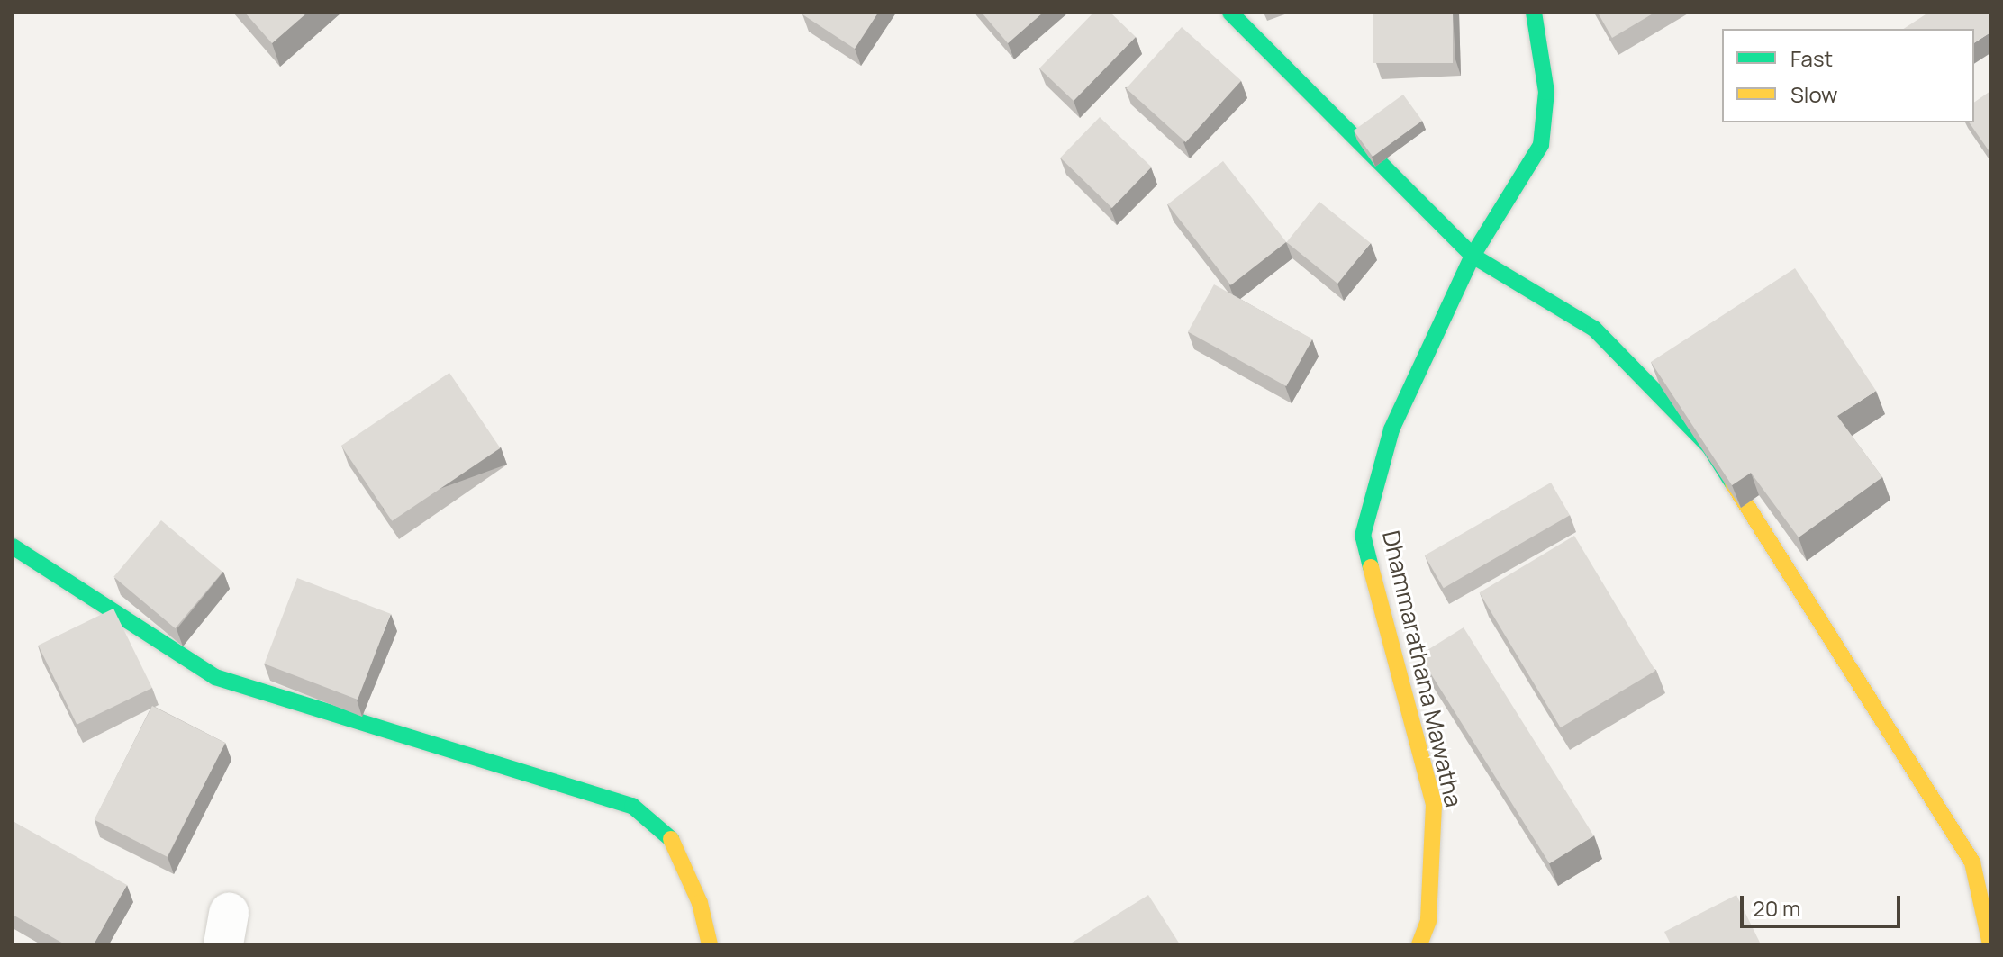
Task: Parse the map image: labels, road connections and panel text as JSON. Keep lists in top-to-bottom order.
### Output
{
  "streets": {
    "street": ["Dhammarathana Mawatha"]
  },
  "legend": ["Fast", "Slow"],
  "scale_bar": "20 m"
}
